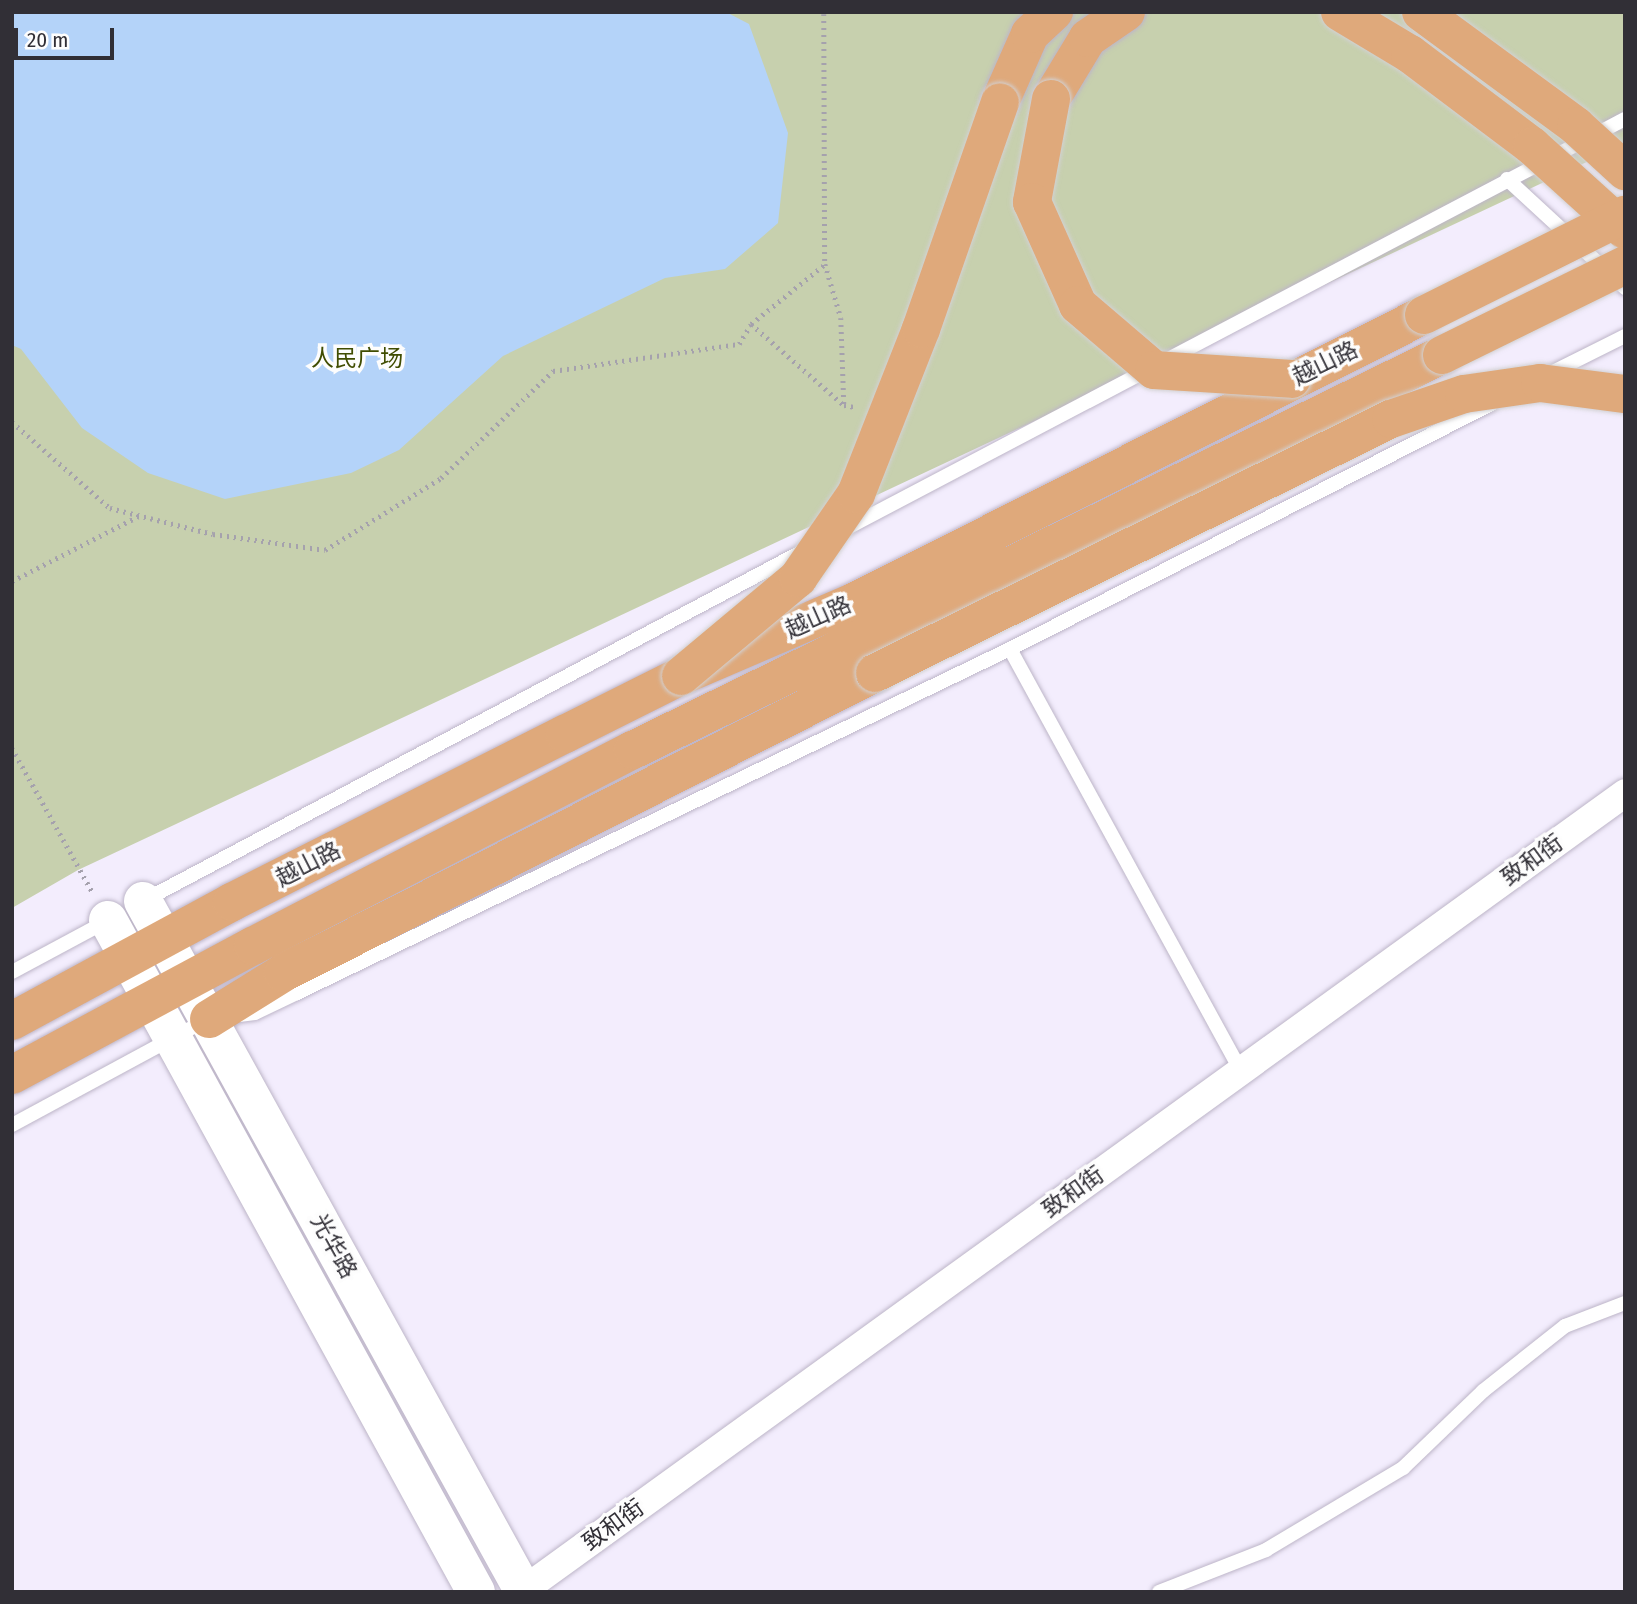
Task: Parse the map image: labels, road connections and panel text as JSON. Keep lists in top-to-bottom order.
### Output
{
  "streets": {
    "main road": ["越山路", "光华路"],
    "street": ["致和街"]
  },
  "crossings": [
    ["越山路", "光华路"],
    ["致和街", "光华路"]
  ],
  "parks": ["人民广场"],
  "scale_bar": "20 m"
}
